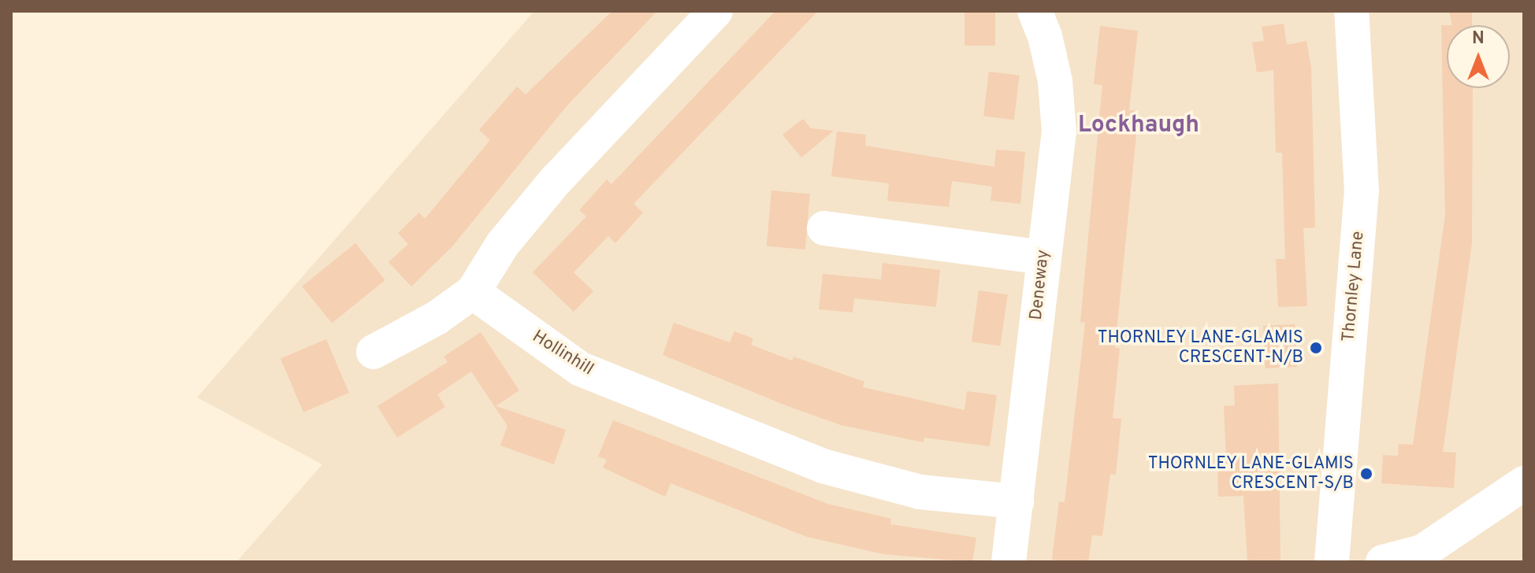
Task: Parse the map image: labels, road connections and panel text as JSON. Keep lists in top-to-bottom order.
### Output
{
  "streets": {
    "street": ["Deneway", "Thornley Lane", "Hollinhill"]
  },
  "crossings": [
    ["Deneway", "Hollinhill"]
  ],
  "districts": ["Lockhaugh"],
  "places": ["THORNLEY LANE-GLAMIS CRESCENT-N/B", "THORNLEY LANE-GLAMIS CRESCENT-S/B"],
  "north": "top"
}
